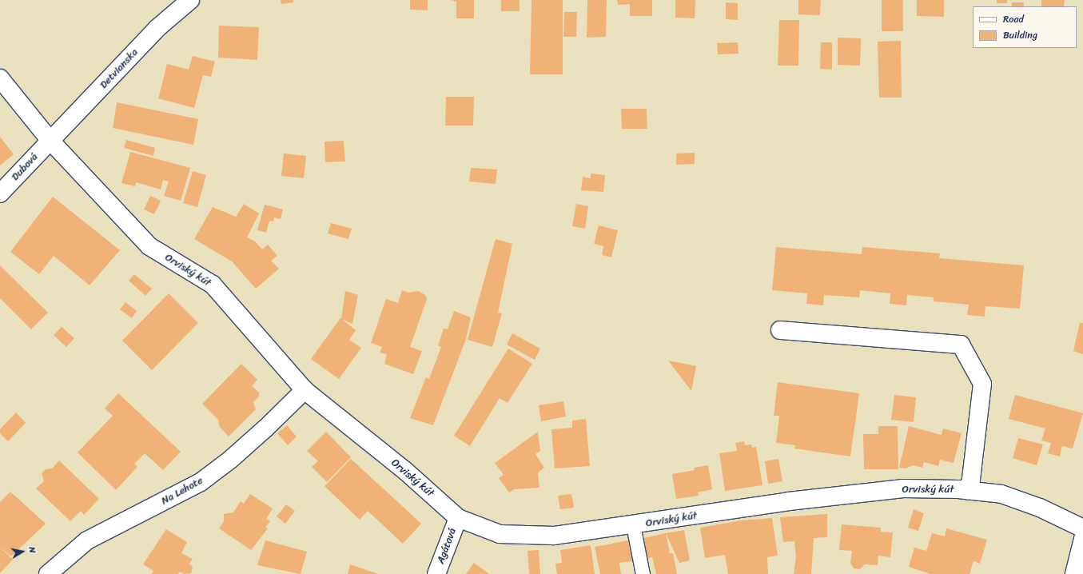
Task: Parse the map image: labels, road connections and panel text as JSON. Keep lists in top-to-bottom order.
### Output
{
  "streets": {
    "street": [
      "Detvianska",
      "Dubová",
      "Orviský kút",
      "Na Lehote",
      "Agátová"
    ]
  },
  "crossings": [
    ["Detvianska", "Dubová"],
    ["Detvianska", "Orviský kút"],
    ["Dubová", "Orviský kút"],
    ["Orviský kút", "Na Lehote"],
    ["Orviský kút", "Agátová"]
  ],
  "legend": ["Road", "Building"],
  "north": "right"
}
